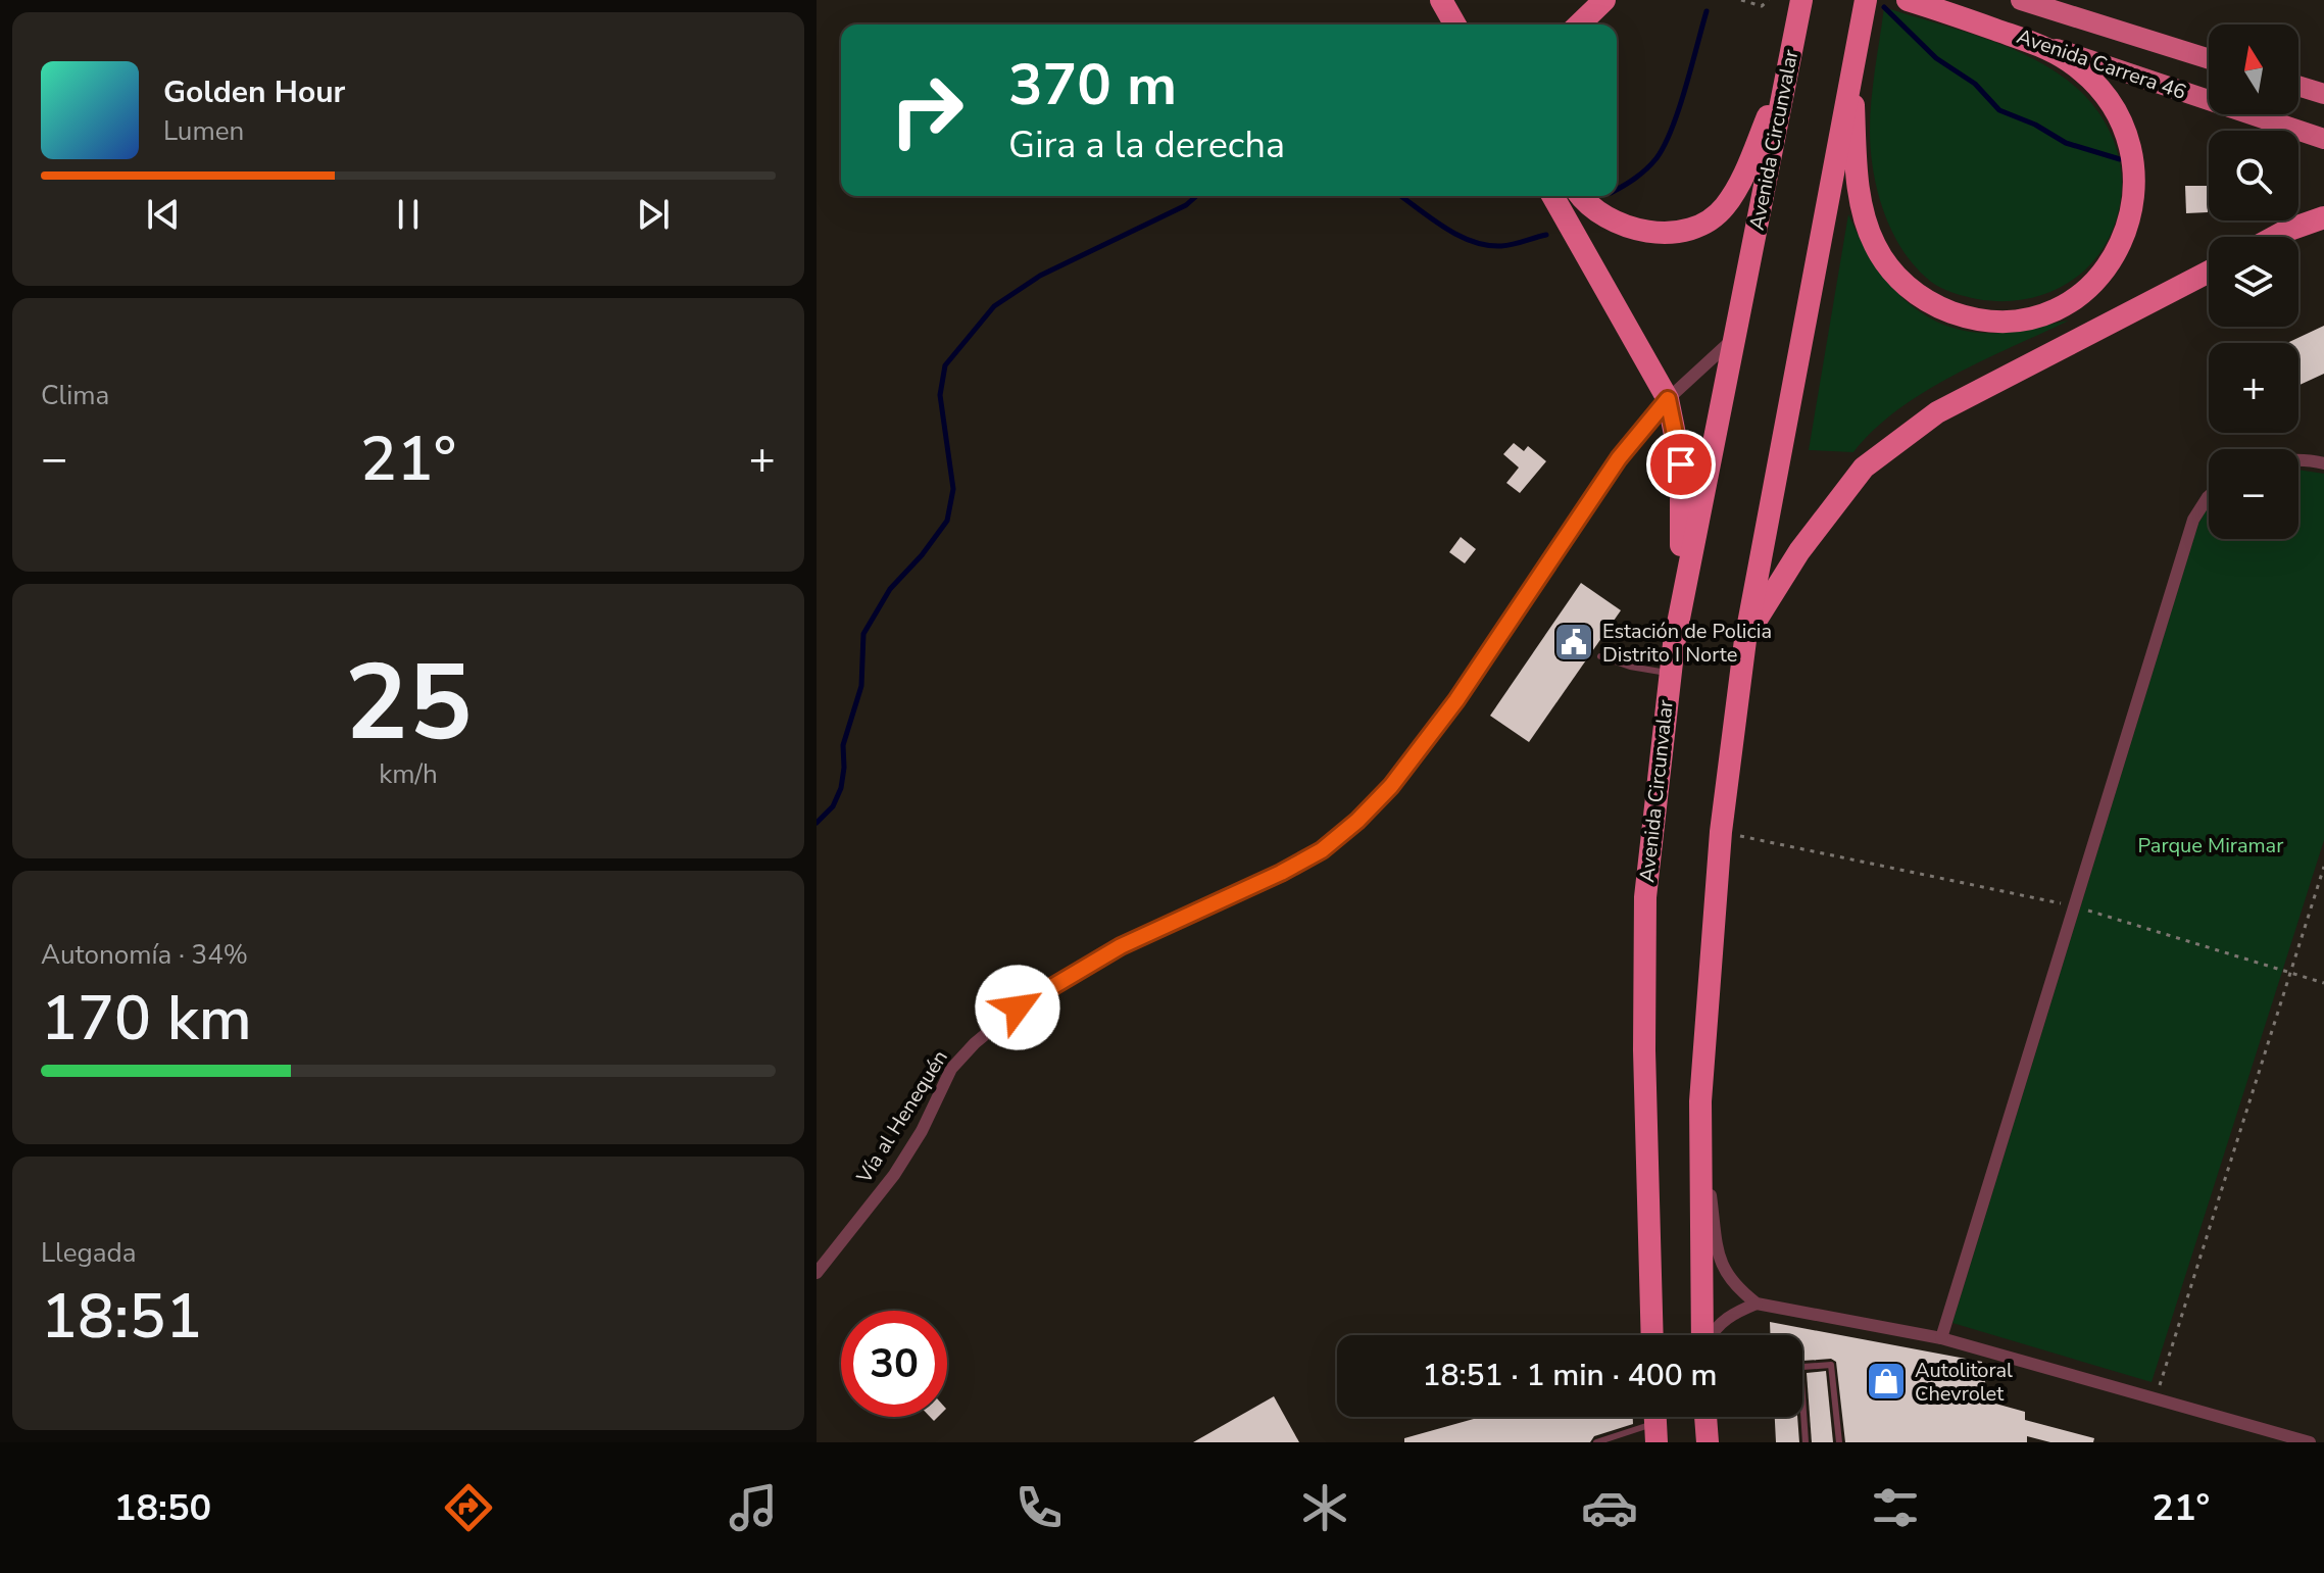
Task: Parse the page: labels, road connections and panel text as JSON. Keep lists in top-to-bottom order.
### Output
{
  "streets": {
    "highway": ["Avenida Circunvalar"],
    "main road": ["Avenida Carrera 46"],
    "street": ["Vía al Henequén"]
  },
  "crossings": [
    ["Avenida Circunvalar", "Vía al Henequén"]
  ],
  "parks": ["Parque Miramar"],
  "places": {
    "public building": ["Estación de Policia Distrito I Norte"],
    "shop": ["Autolitoral Chevrolet"]
  },
  "north": "top",
  "page": {
    "map_buttons": ["+", "−"],
    "turn": ["370 m", "Gira a la derecha"],
    "song": ["Golden Hour", "Lumen"],
    "tile": [
      "Clima",
      ["25", "km/h"],
      ["Autonomía · 34%", "170 km"],
      ["Llegada", "18:51"]
    ],
    "heat": ["−", "21°", "+"],
    "limit": "30",
    "trip": "18:51 · 1 min · 400 m",
    "tabs": ["18:50", "21°"]
  }
}
